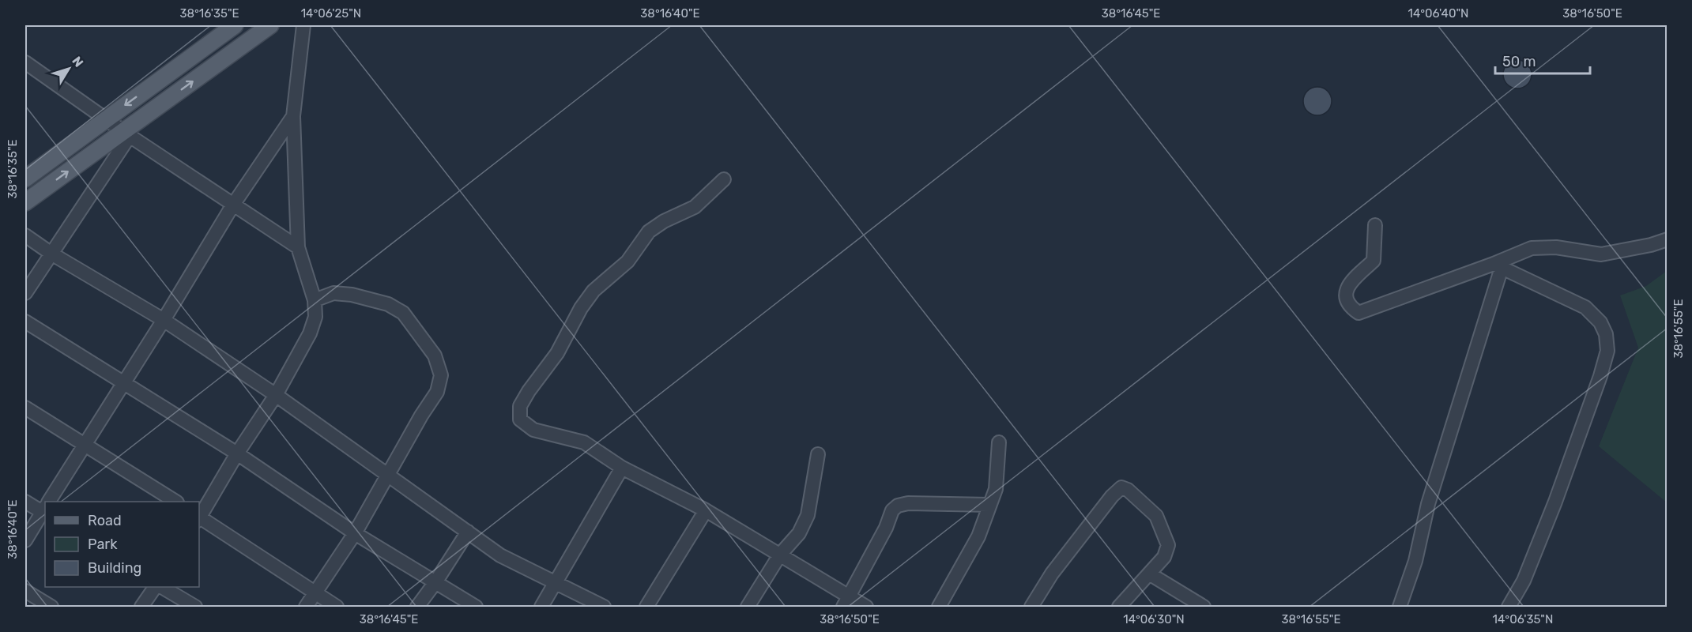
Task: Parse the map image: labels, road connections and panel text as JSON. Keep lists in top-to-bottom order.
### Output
{
  "legend": ["Road", "Park", "Building"],
  "scale_bar": "50 m",
  "north": "top right",
  "coordinates": [
    "38°16'35\"E",
    "14°06'25\"N",
    "38°16'40\"E",
    "38°16'45\"E",
    "14°06'40\"N",
    "38°16'50\"E",
    "38°16'55\"E",
    "14°06'30\"N",
    "14°06'35\"N"
  ]
}
